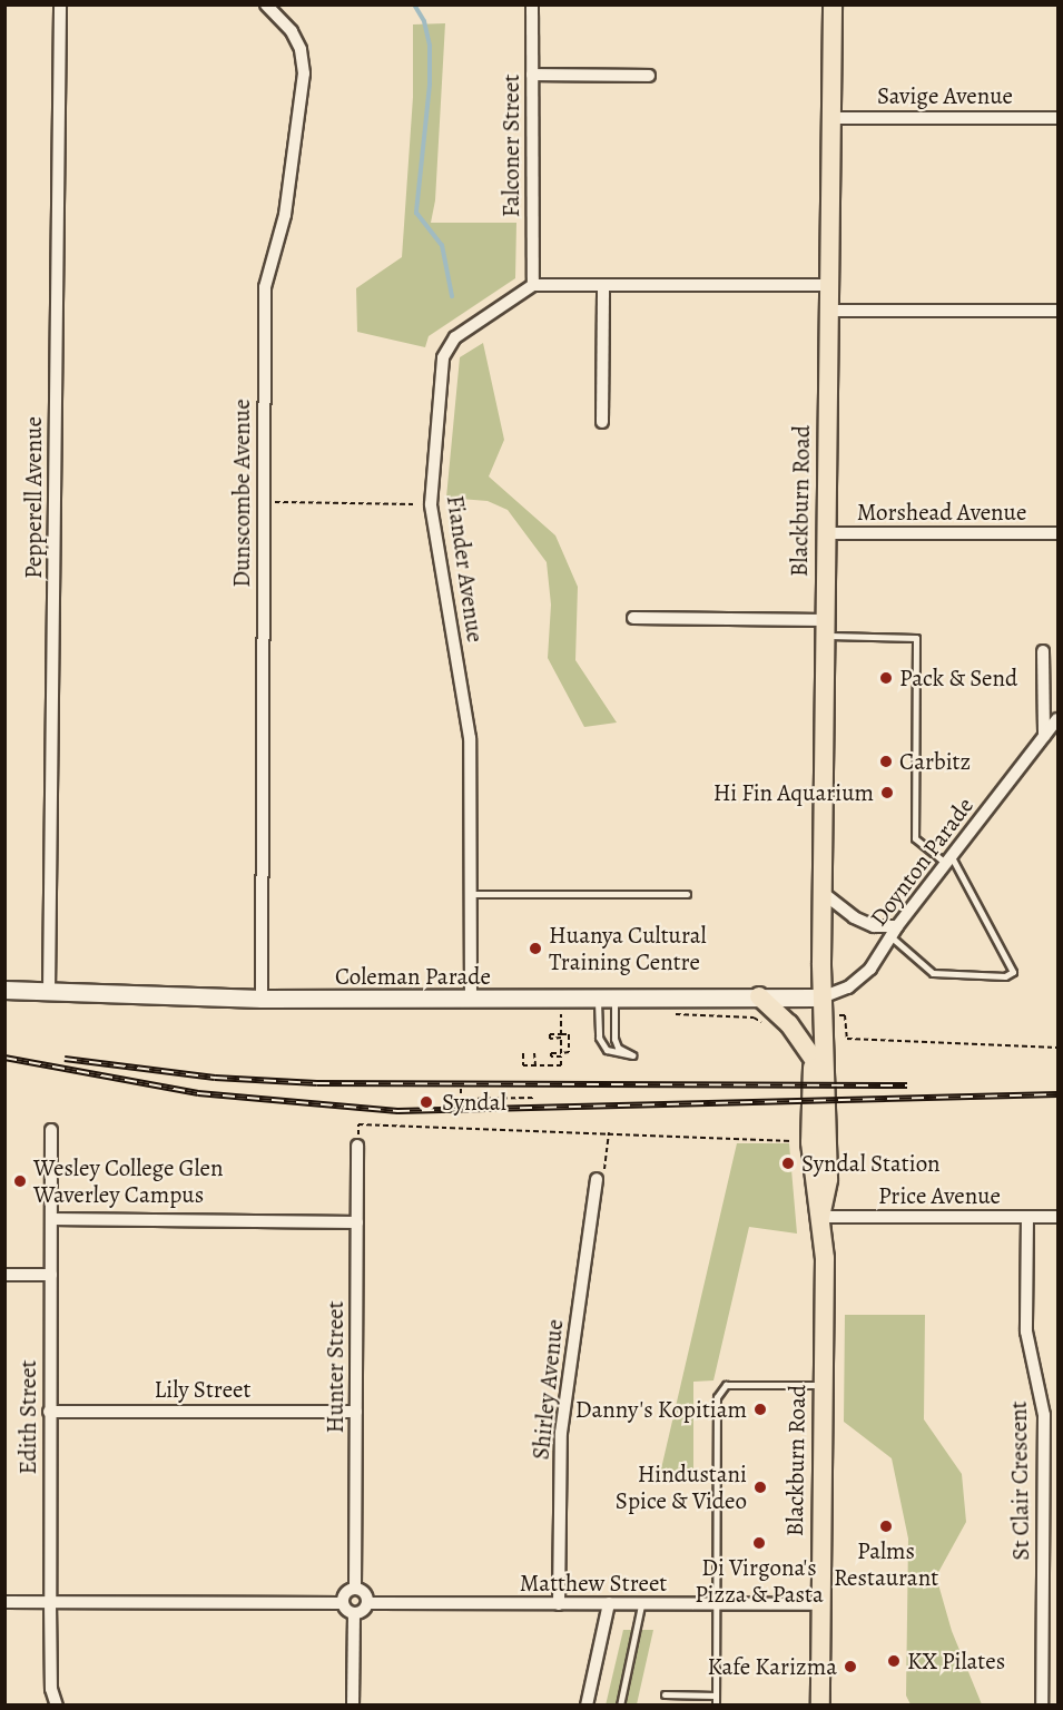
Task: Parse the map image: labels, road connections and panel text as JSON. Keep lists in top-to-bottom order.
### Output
{
  "streets": {
    "main road": ["Blackburn Road"],
    "street": [
      "Savige Avenue",
      "Falconer Street",
      "Dunscombe Avenue",
      "Pepperell Avenue",
      "Morshead Avenue",
      "Fiander Avenue",
      "Doynton Parade",
      "Coleman Parade",
      "Price Avenue",
      "Hunter Street",
      "Lily Street",
      "Shirley Avenue",
      "Edith Street",
      "St Clair Crescent",
      "Matthew Street"
    ]
  },
  "crossings": [
    ["Savige Avenue", "Blackburn Road"],
    ["Falconer Street", "Fiander Avenue"],
    ["Dunscombe Avenue", "Coleman Parade"],
    ["Pepperell Avenue", "Coleman Parade"],
    ["Blackburn Road", "Morshead Avenue"],
    ["Blackburn Road", "Doynton Parade"],
    ["Blackburn Road", "Coleman Parade"],
    ["Blackburn Road", "Price Avenue"],
    ["Blackburn Road", "Matthew Street"],
    ["Fiander Avenue", "Coleman Parade"],
    ["Doynton Parade", "Coleman Parade"],
    ["Price Avenue", "St Clair Crescent"],
    ["Hunter Street", "Lily Street"],
    ["Hunter Street", "Matthew Street"],
    ["Lily Street", "Edith Street"],
    ["Shirley Avenue", "Matthew Street"]
  ],
  "places": [
    "Pack & Send",
    "Carbitz",
    "Hi Fin Aquarium",
    "Huanya Cultural Training Centre",
    "Syndal",
    "Syndal Station",
    "Wesley College Glen Waverley Campus",
    "Danny's Kopitiam",
    "Hindustani Spice & Video",
    "Palms Restaurant",
    "Di Virgona's Pizza & Pasta",
    "KX Pilates",
    "Kafe Karizma"
  ]
}
